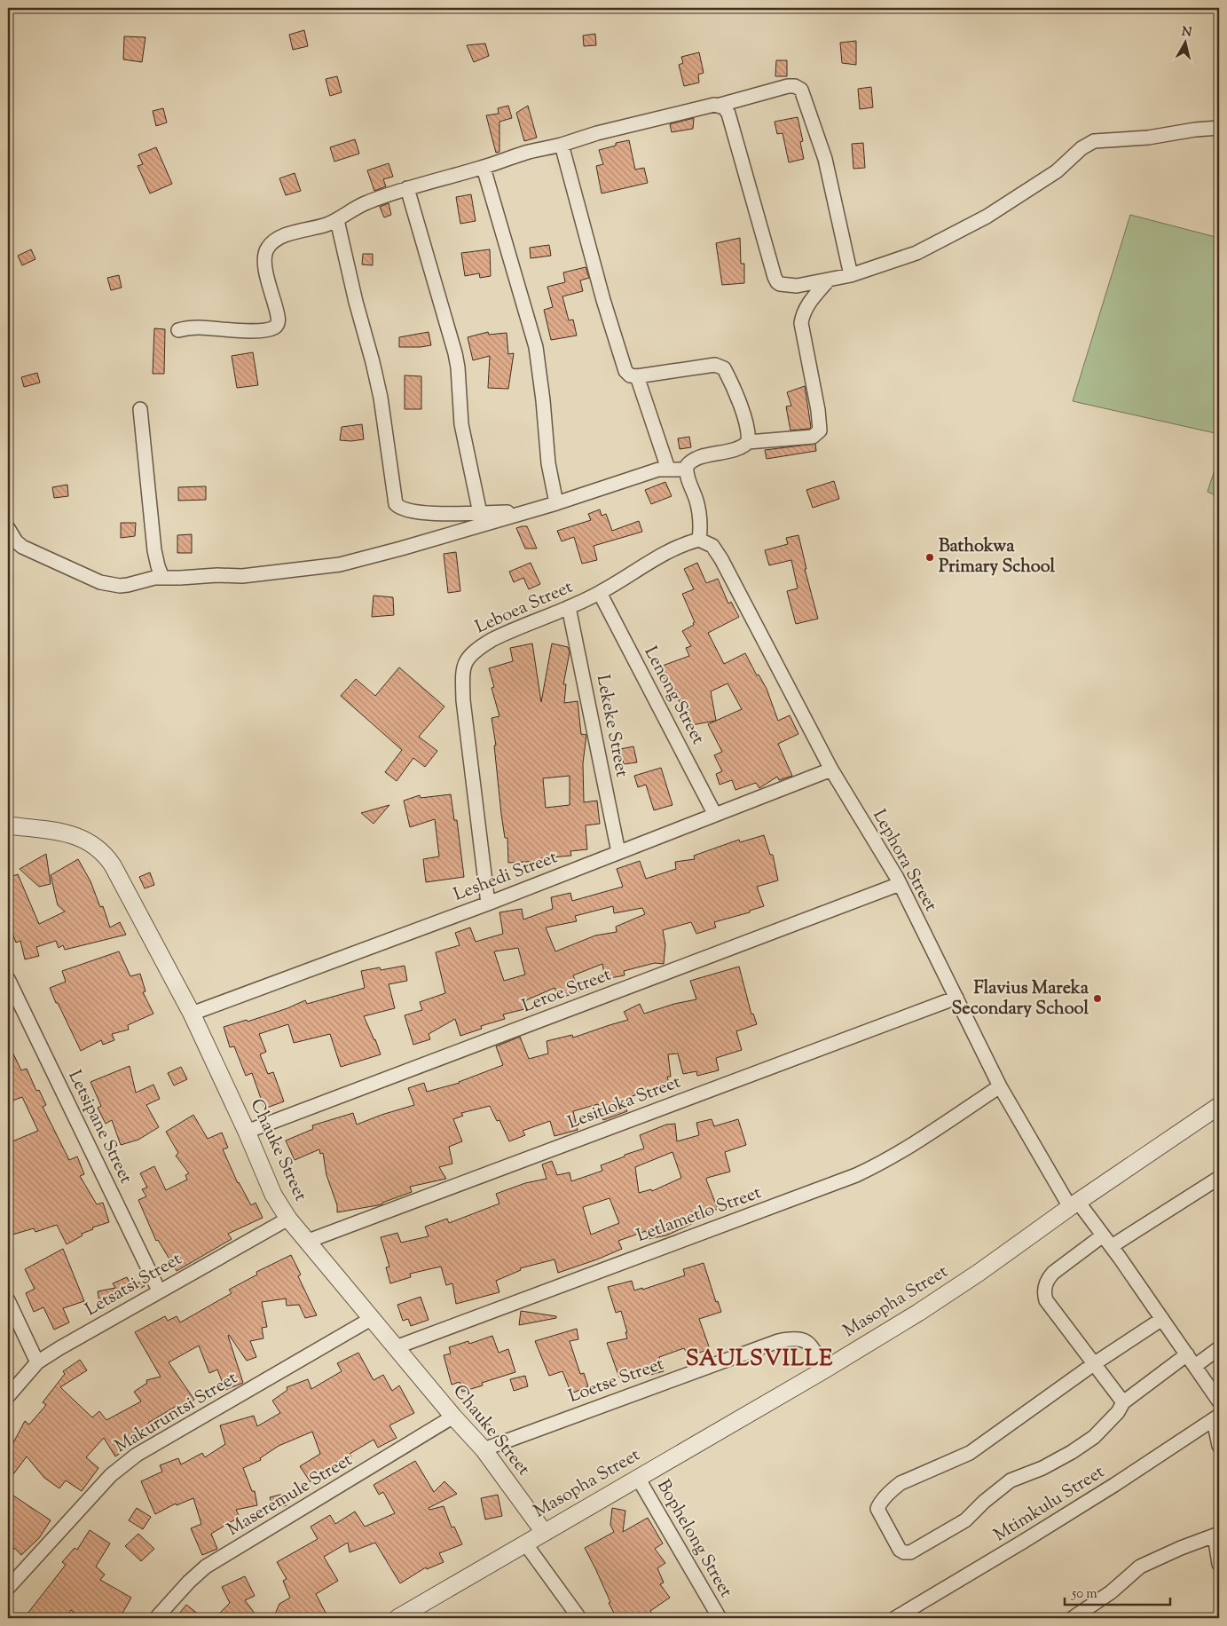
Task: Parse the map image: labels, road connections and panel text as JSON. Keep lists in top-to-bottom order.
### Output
{
  "streets": {
    "street": [
      "Leboea Street",
      "Lenong Street",
      "Lekeke Street",
      "Lephora Street",
      "Leshedi Street",
      "Leroe Street",
      "Lesitloka Street",
      "Letsipane Street",
      "Chauke Street",
      "Letlametlo Street",
      "Letsatsi Street",
      "Masopha Street",
      "Loetse Street",
      "Makuruntsi Street",
      "Maseremule Street",
      "Mtimkulu Street",
      "Bophelong Street"
    ]
  },
  "crossings": [
    ["Leboea Street", "Lenong Street"],
    ["Leboea Street", "Lekeke Street"],
    ["Leboea Street", "Lephora Street"],
    ["Leboea Street", "Leshedi Street"],
    ["Lenong Street", "Leshedi Street"],
    ["Lekeke Street", "Leshedi Street"],
    ["Lephora Street", "Leshedi Street"],
    ["Lephora Street", "Leroe Street"],
    ["Lephora Street", "Lesitloka Street"],
    ["Lephora Street", "Letlametlo Street"],
    ["Lephora Street", "Masopha Street"],
    ["Leshedi Street", "Chauke Street"],
    ["Leroe Street", "Chauke Street"],
    ["Lesitloka Street", "Chauke Street"],
    ["Letsipane Street", "Letsatsi Street"],
    ["Chauke Street", "Letlametlo Street"],
    ["Chauke Street", "Letsatsi Street"],
    ["Chauke Street", "Masopha Street"],
    ["Chauke Street", "Loetse Street"],
    ["Chauke Street", "Makuruntsi Street"],
    ["Chauke Street", "Maseremule Street"],
    ["Masopha Street", "Loetse Street"],
    ["Masopha Street", "Bophelong Street"]
  ],
  "districts": ["SAULSVILLE"],
  "places": ["Bathokwa Primary School", "Flavius Mareka Secondary School"],
  "scale_bar": "50 m",
  "north": "top"
}
